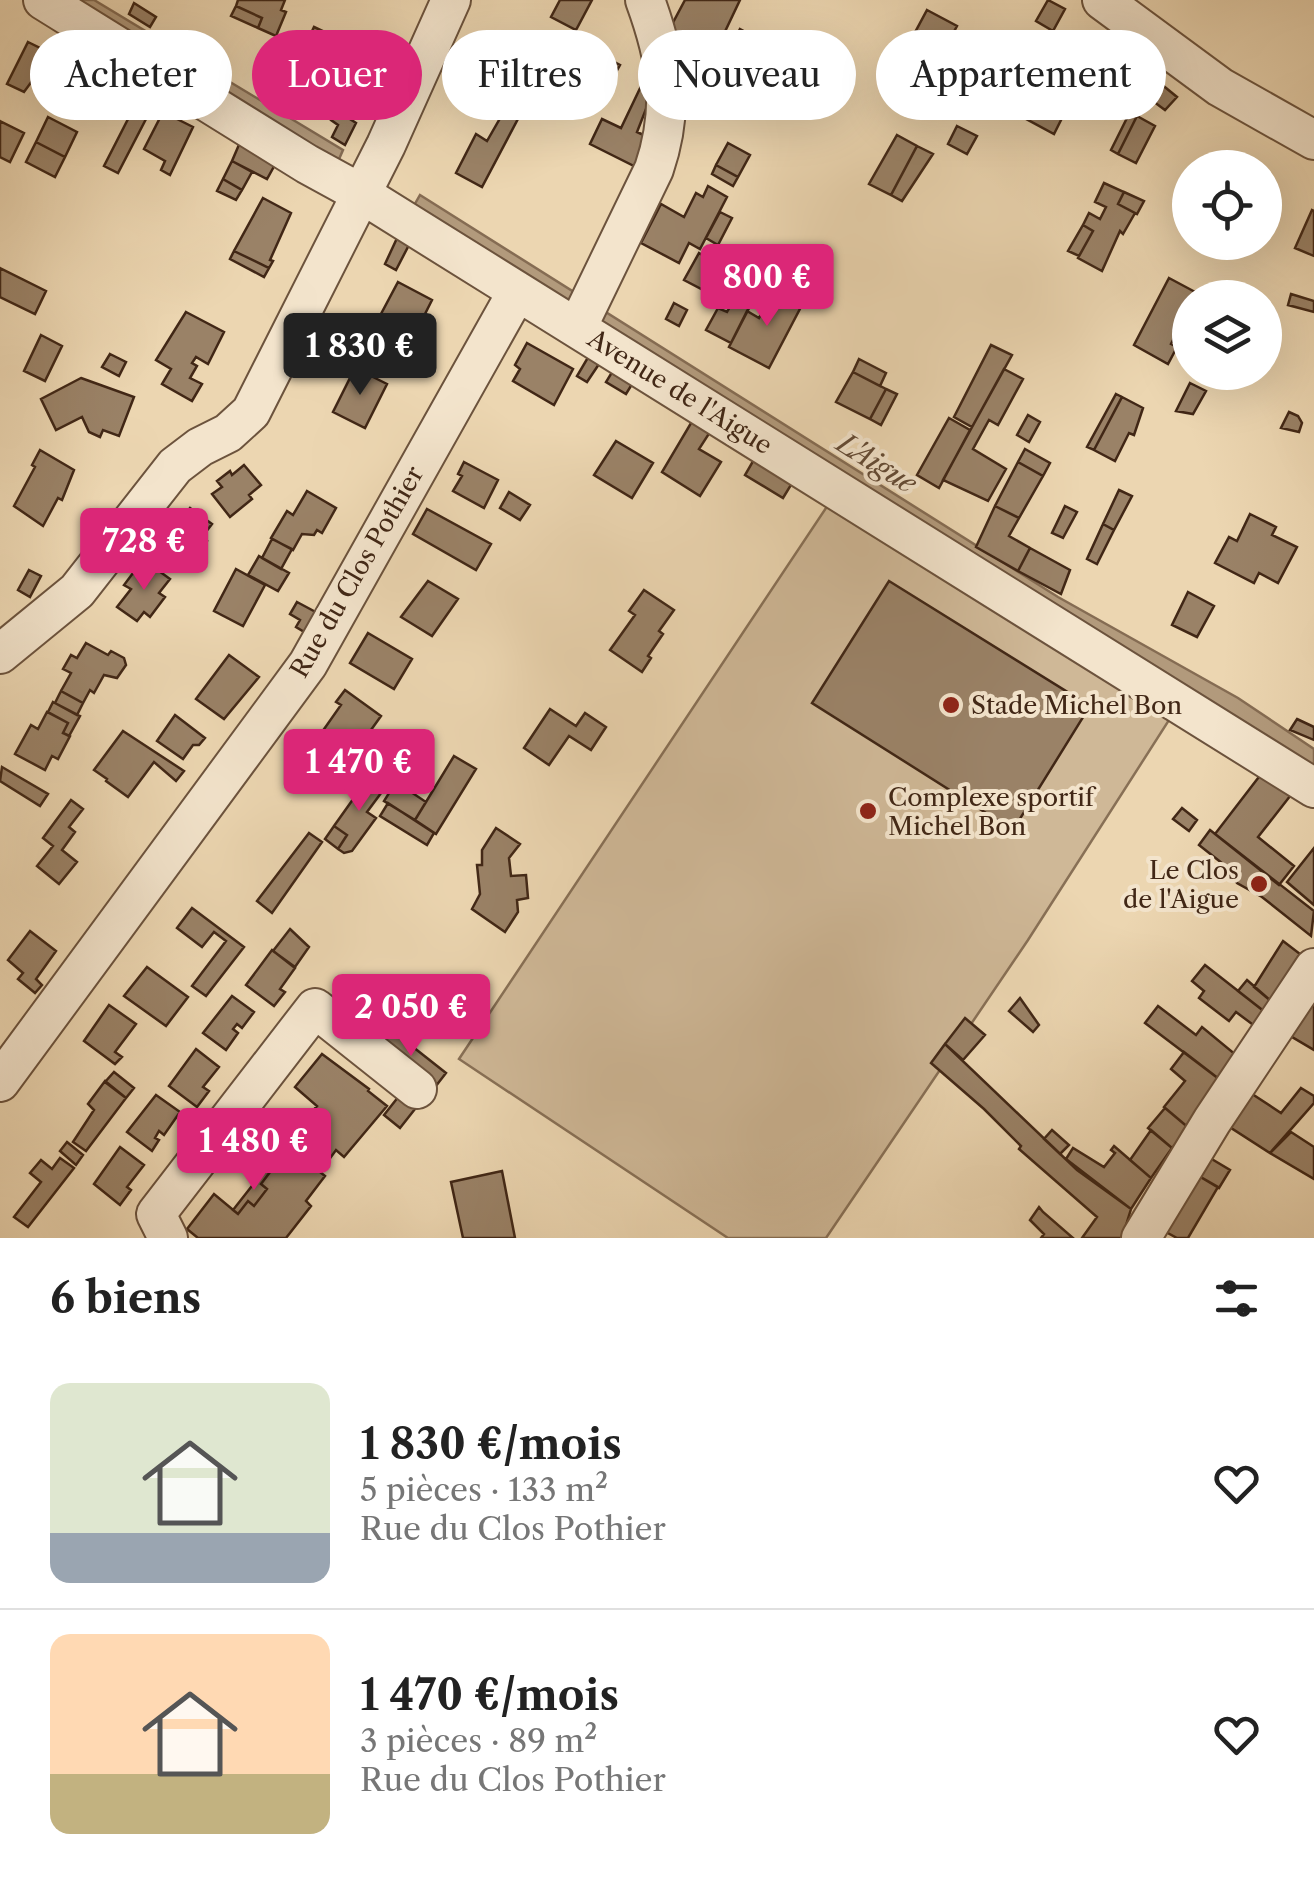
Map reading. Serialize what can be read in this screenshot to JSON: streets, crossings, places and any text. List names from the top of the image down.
{
  "streets": {
    "street": ["Avenue de l'Aigue", "Rue du Clos Pothier"]
  },
  "crossings": [
    ["Avenue de l'Aigue", "Rue du Clos Pothier"]
  ],
  "water": ["L'Aigue"],
  "places": ["Stade Michel Bon", "Complexe sportif Michel Bon", "Le Clos de l'Aigue"],
  "page": {
    "chip": [
      "Acheter",
      "Louer",
      "Filtres",
      "Nouveau",
      "Appartement"
    ],
    "price": [
      "800 €",
      "1 830 €",
      "728 €",
      "1 470 €",
      "2 050 €",
      "1 480 €"
    ],
    "heading": "6 biens",
    "list": [
      {
        "name": "1 830 €/mois",
        "note": "5 pièces · 133 m² · Rue du Clos Pothier"
      },
      {
        "name": "1 470 €/mois",
        "note": "3 pièces · 89 m² · Rue du Clos Pothier"
      }
    ]
  }
}
